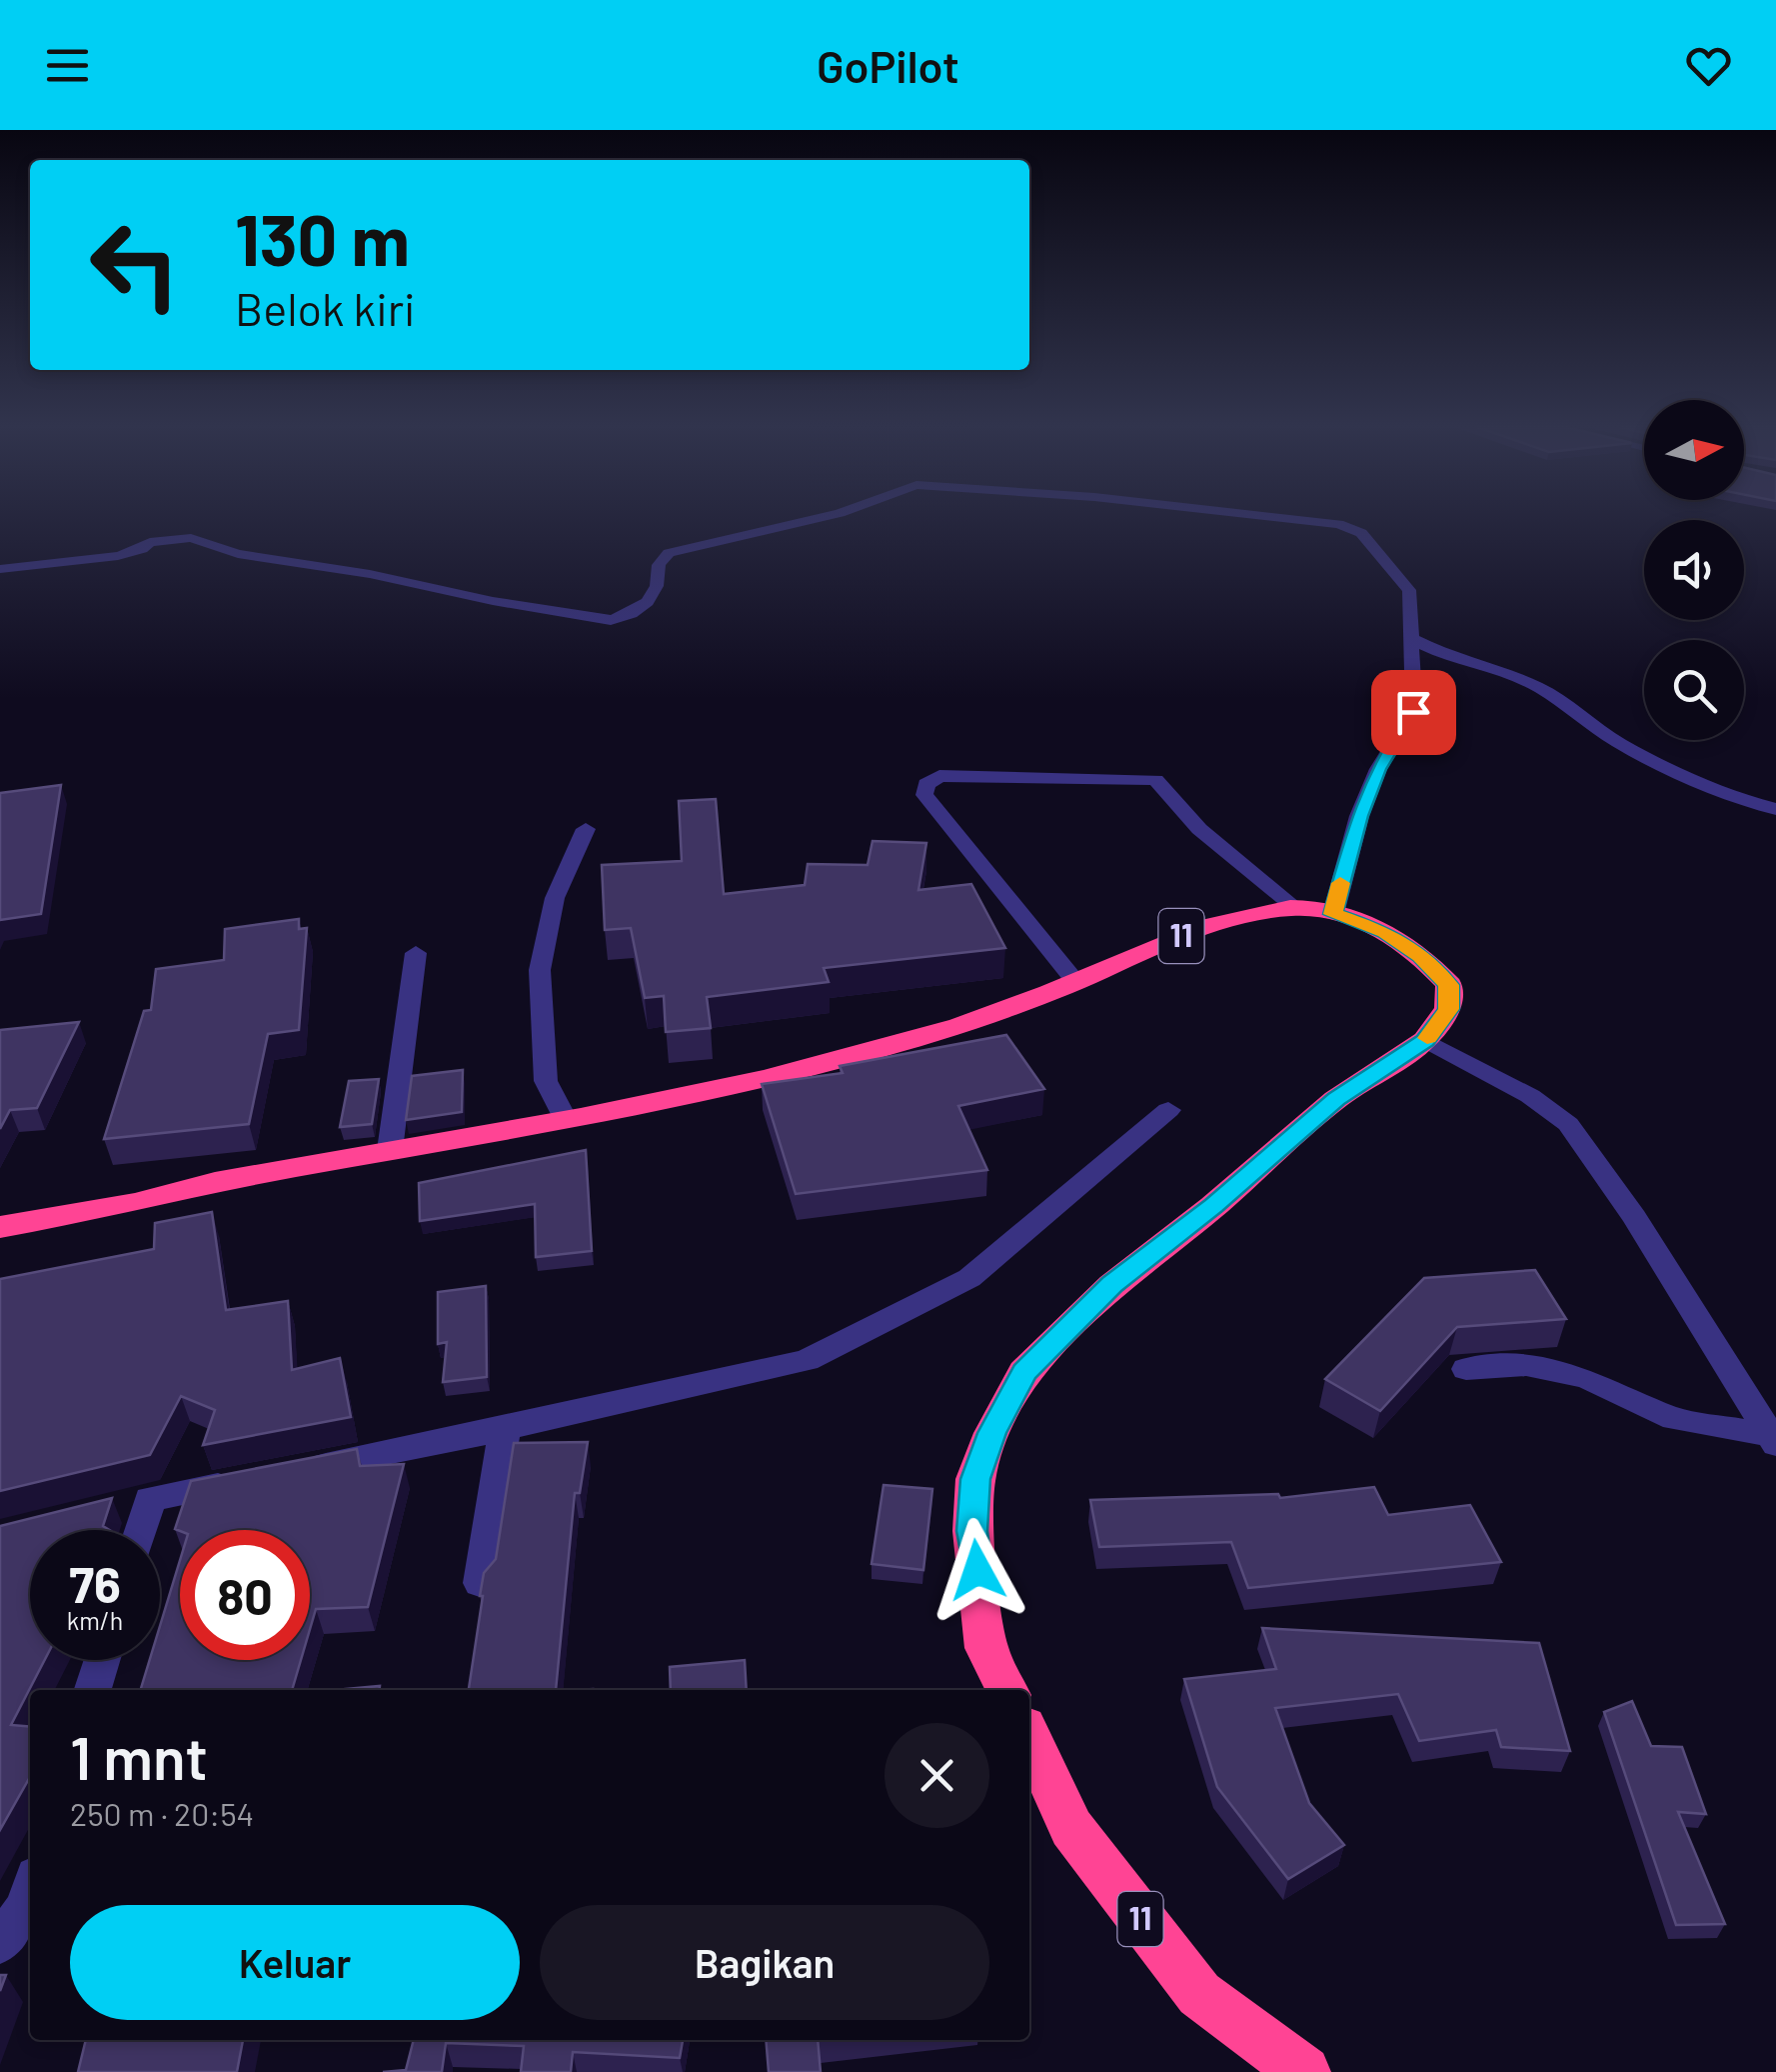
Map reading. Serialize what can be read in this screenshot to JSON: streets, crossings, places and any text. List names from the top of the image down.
{
  "streets": {
    "highway": ["11"]
  },
  "north": "right",
  "page": {
    "header": "GoPilot",
    "turn": ["130 m", "Belok kiri"],
    "speed": "76 km/h",
    "limit": "80",
    "heading": ["1 mnt", "250 m · 20:54"],
    "buttons": ["Keluar", "Bagikan"]
  }
}
